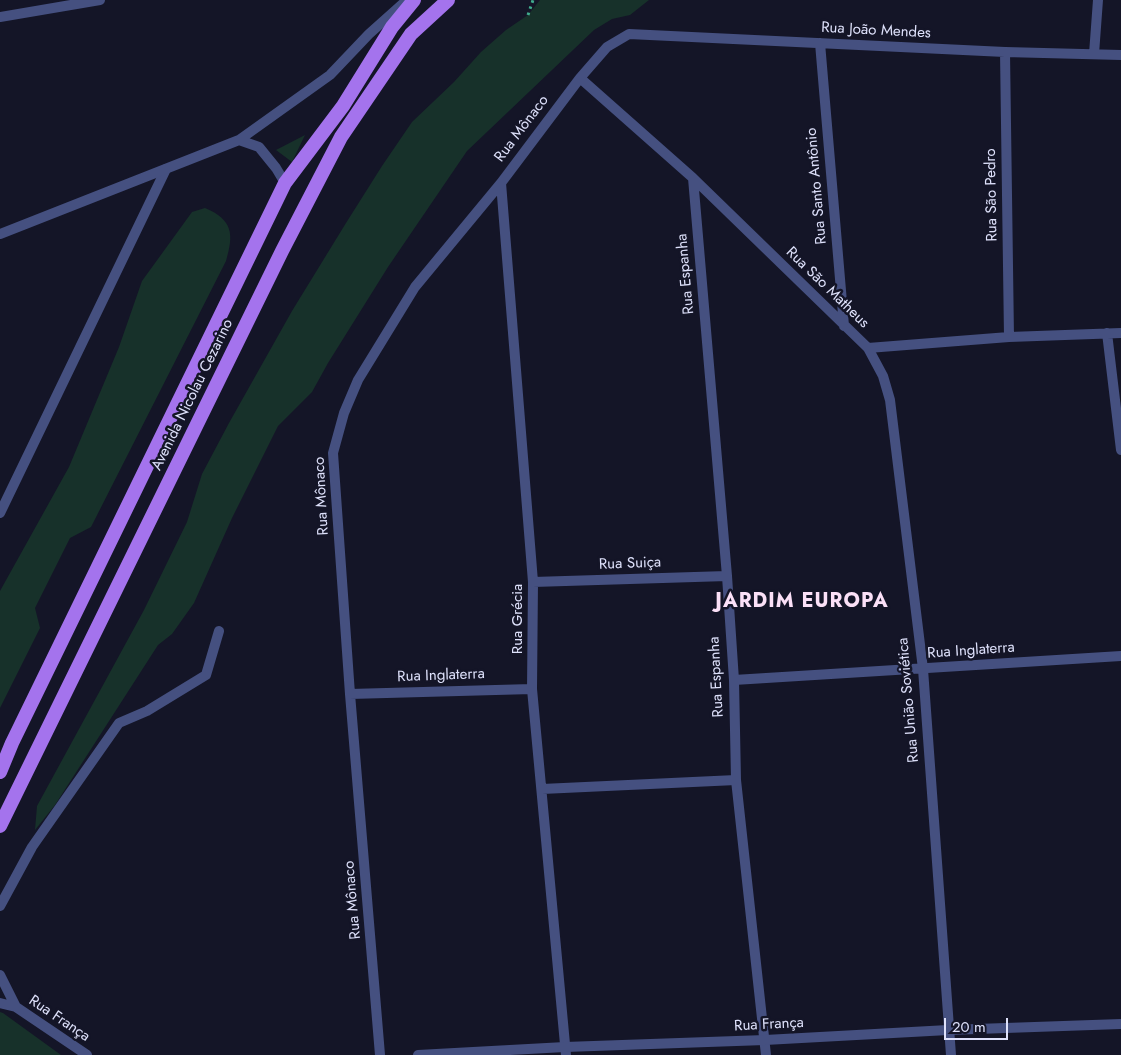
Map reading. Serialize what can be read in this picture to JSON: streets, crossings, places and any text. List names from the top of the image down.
{
  "streets": {
    "main road": ["Avenida Nicolau Cezarino"],
    "street": [
      "Rua João Mendes",
      "Rua Mônaco",
      "Rua Santo Antônio",
      "Rua São Pedro",
      "Rua Espanha",
      "Rua São Matheus",
      "Rua Suiça",
      "Rua Grécia",
      "Rua Inglaterra",
      "Rua União Soviética",
      "Rua França"
    ]
  },
  "crossings": [
    ["Rua João Mendes", "Rua Mônaco"],
    ["Rua João Mendes", "Rua Santo Antônio"],
    ["Rua João Mendes", "Rua São Pedro"],
    ["Rua Mônaco", "Rua São Matheus"],
    ["Rua Mônaco", "Rua Grécia"],
    ["Rua Mônaco", "Rua Inglaterra"],
    ["Rua Santo Antônio", "Rua São Matheus"],
    ["Rua São Pedro", "Rua São Matheus"],
    ["Rua Espanha", "Rua São Matheus"],
    ["Rua Espanha", "Rua Suiça"],
    ["Rua Espanha", "Rua Inglaterra"],
    ["Rua Espanha", "Rua França"],
    ["Rua São Matheus", "Rua União Soviética"],
    ["Rua Suiça", "Rua Grécia"],
    ["Rua Grécia", "Rua Inglaterra"],
    ["Rua Grécia", "Rua França"],
    ["Rua Inglaterra", "Rua União Soviética"],
    ["Rua União Soviética", "Rua França"]
  ],
  "districts": ["JARDIM EUROPA"],
  "scale_bar": "20 m"
}
